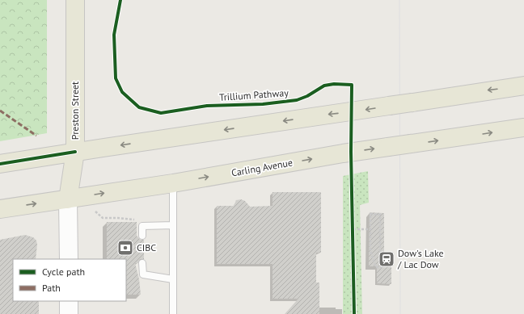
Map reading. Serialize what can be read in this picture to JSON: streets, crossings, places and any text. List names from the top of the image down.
{
  "streets": {
    "main road": ["Preston Street", "Carling Avenue"],
    "cycle path": ["Trillium Pathway"]
  },
  "crossings": [
    ["Preston Street", "Carling Avenue"]
  ],
  "places": {
    "bank": ["CIBC"],
    "station": ["Dow's Lake / Lac Dow"]
  },
  "legend": ["Cycle path", "Path"]
}
